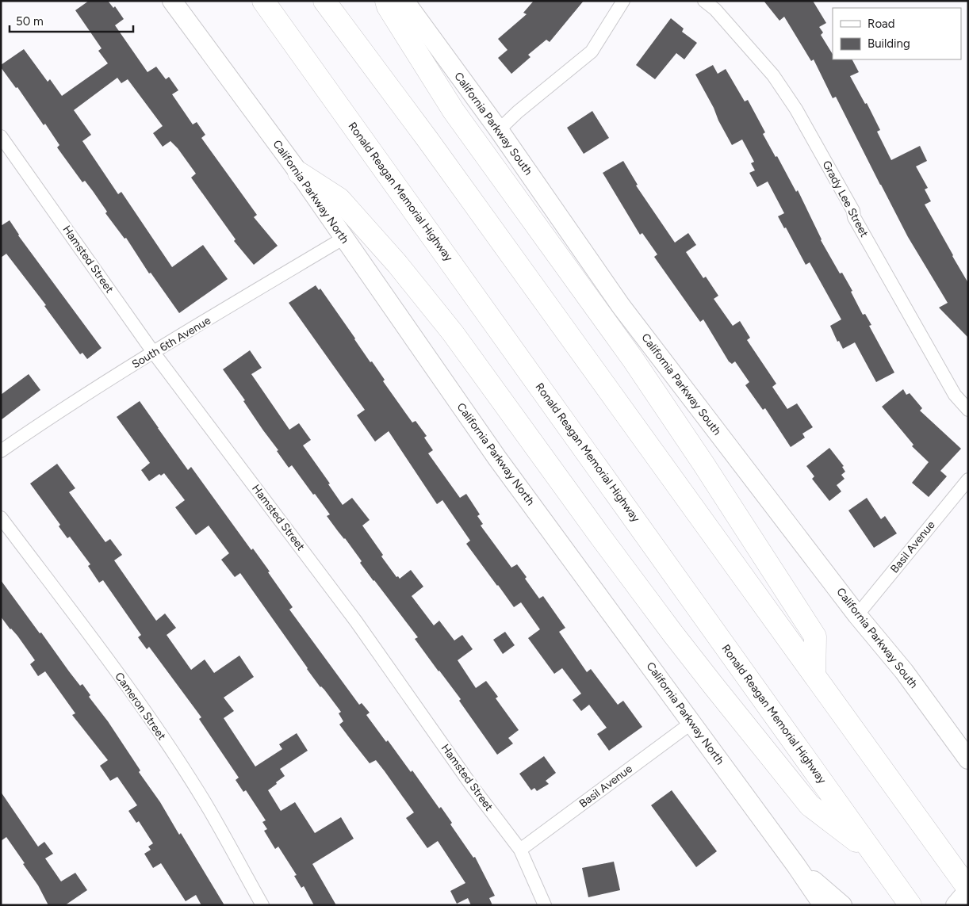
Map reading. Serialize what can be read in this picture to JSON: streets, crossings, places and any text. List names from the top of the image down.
{
  "streets": {
    "highway": ["Ronald Reagan Memorial Highway"],
    "main road": ["California Parkway South", "California Parkway North"],
    "street": [
      "Grady Lee Street",
      "Hamsted Street",
      "South 6th Avenue",
      "Basil Avenue",
      "Cameron Street"
    ]
  },
  "crossings": [
    ["California Parkway South", "Basil Avenue"],
    ["California Parkway North", "South 6th Avenue"],
    ["California Parkway North", "Basil Avenue"],
    ["Hamsted Street", "South 6th Avenue"],
    ["Hamsted Street", "Basil Avenue"]
  ],
  "legend": ["Road", "Building"],
  "scale_bar": "50 m"
}
